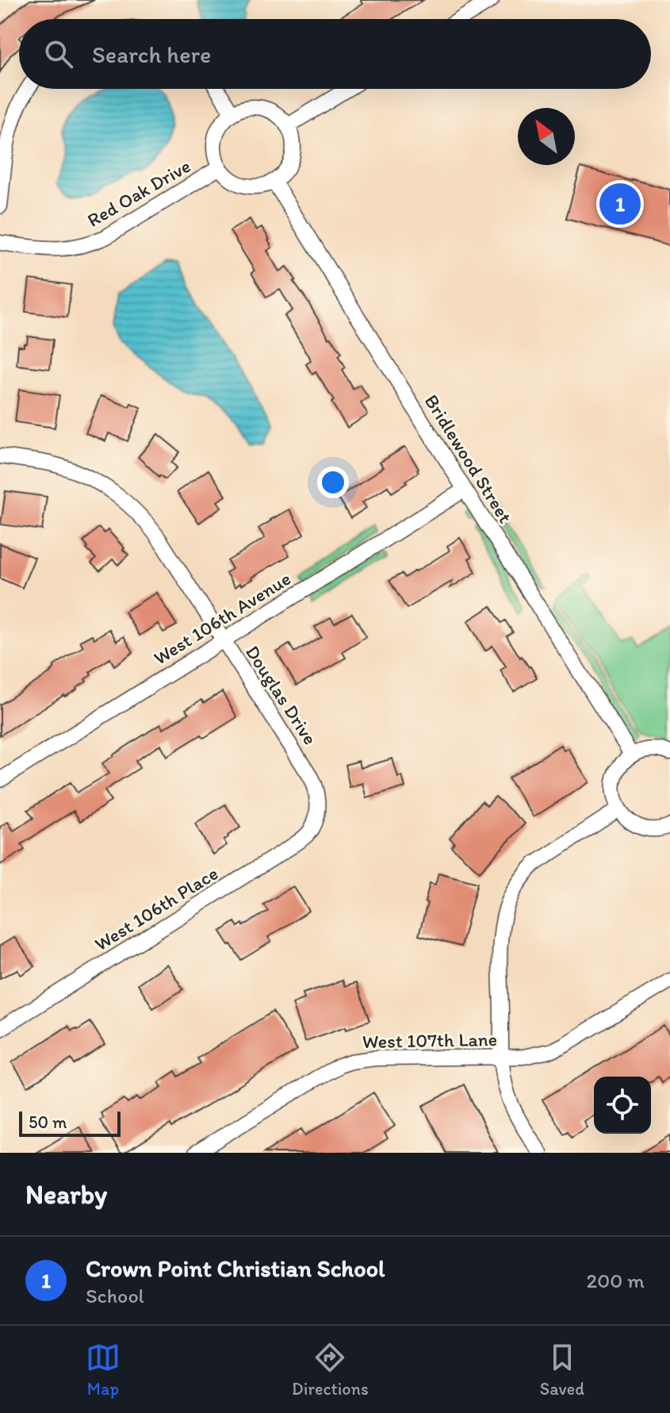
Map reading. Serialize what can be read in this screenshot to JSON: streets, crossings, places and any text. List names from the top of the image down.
{
  "streets": {
    "street": [
      "Red Oak Drive",
      "Bridlewood Street",
      "West 106th Avenue",
      "Douglas Drive",
      "West 106th Place",
      "West 107th Lane"
    ]
  },
  "crossings": [
    ["Red Oak Drive", "Bridlewood Street"],
    ["Bridlewood Street", "West 106th Avenue"],
    ["West 106th Avenue", "Douglas Drive"],
    ["Douglas Drive", "West 106th Place"]
  ],
  "scale_bar": "50 m",
  "north": "top left",
  "page": {
    "search": "Search here",
    "pins": "1",
    "scale": "50 m",
    "heading": "Nearby",
    "list": [
      {
        "mark": "1",
        "name": "Crown Point Christian School",
        "note": "School",
        "value": "200 m"
      }
    ],
    "nav": ["Map", "Directions", "Saved"]
  }
}
